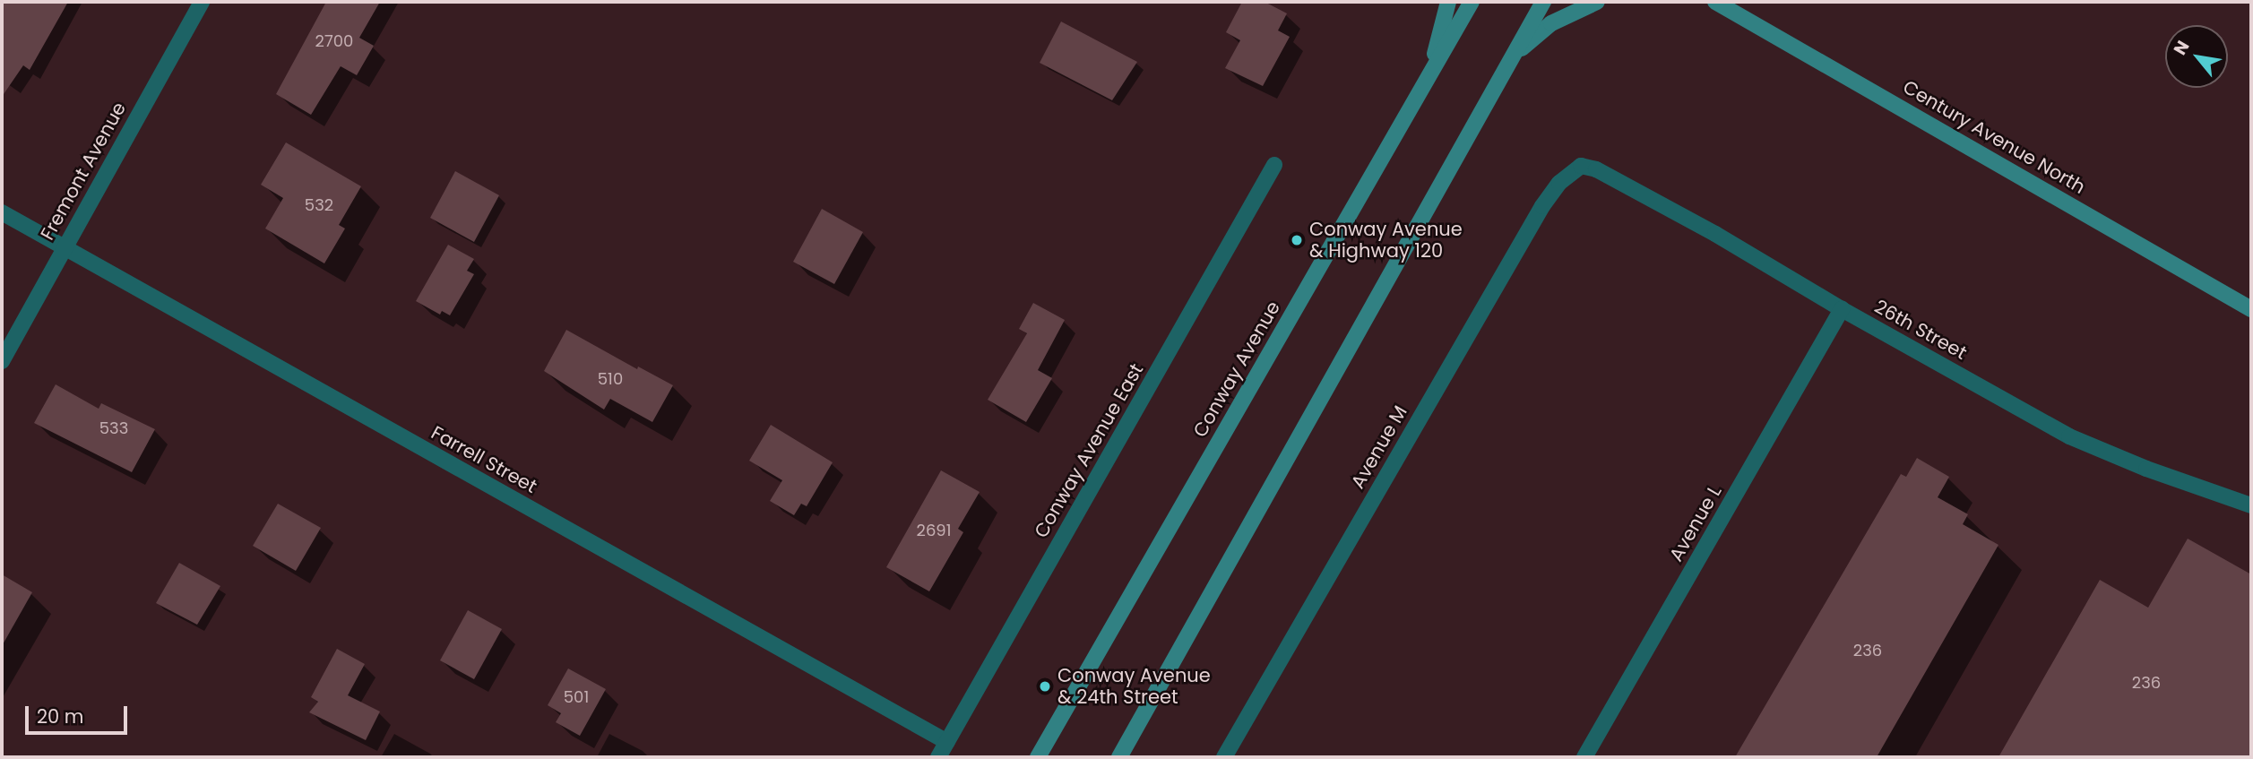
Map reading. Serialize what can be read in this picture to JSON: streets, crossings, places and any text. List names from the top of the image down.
{
  "streets": {
    "street": [
      "Century Avenue North",
      "Fremont Avenue",
      "26th Street",
      "Conway Avenue",
      "Avenue M",
      "Conway Avenue East",
      "Farrell Street",
      "Avenue L"
    ]
  },
  "crossings": [
    ["Fremont Avenue", "Farrell Street"],
    ["26th Street", "Avenue M"],
    ["26th Street", "Avenue L"],
    ["Conway Avenue East", "Farrell Street"]
  ],
  "places": ["Conway Avenue & Highway 120", "Conway Avenue & 24th Street"],
  "house_numbers": [
    "2700",
    "532",
    "510",
    "533",
    "2691",
    "236",
    "236",
    "501"
  ],
  "scale_bar": "20 m",
  "north": "top left"
}
